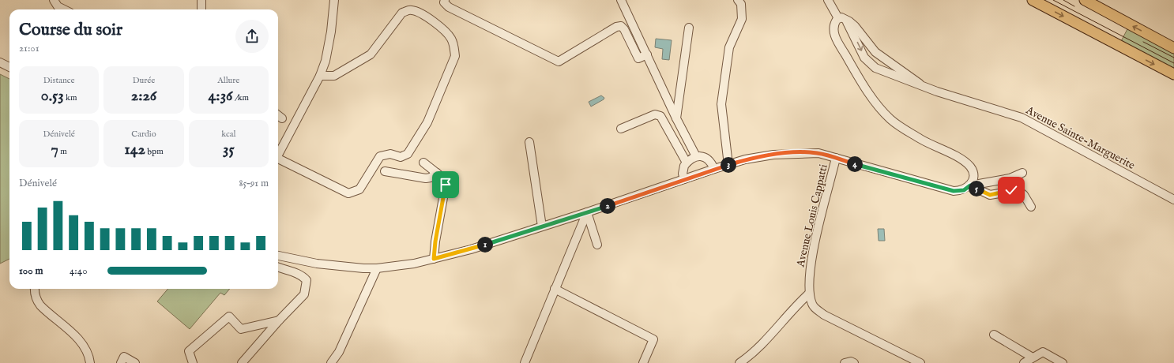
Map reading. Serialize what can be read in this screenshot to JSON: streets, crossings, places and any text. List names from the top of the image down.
{
  "streets": {
    "street": ["Avenue Sainte-Marguerite", "Avenue Louis Cappatti"]
  },
  "page": {
    "heading": ["Course du soir", "21:01"],
    "stats": [
      ["Distance", "0.53 km"],
      ["Durée", "2:26"],
      ["Allure", "4:36 /km"],
      ["Dénivelé", "7 m"],
      ["Cardio", "142 bpm"],
      ["kcal", "35"]
    ],
    "pins": [
      "4",
      "3",
      "5",
      "2",
      "1"
    ],
    "chart": ["Dénivelé", "85–91 m"],
    "list": [
      {
        "name": "100 m",
        "note": "4:40"
      }
    ]
  }
}
